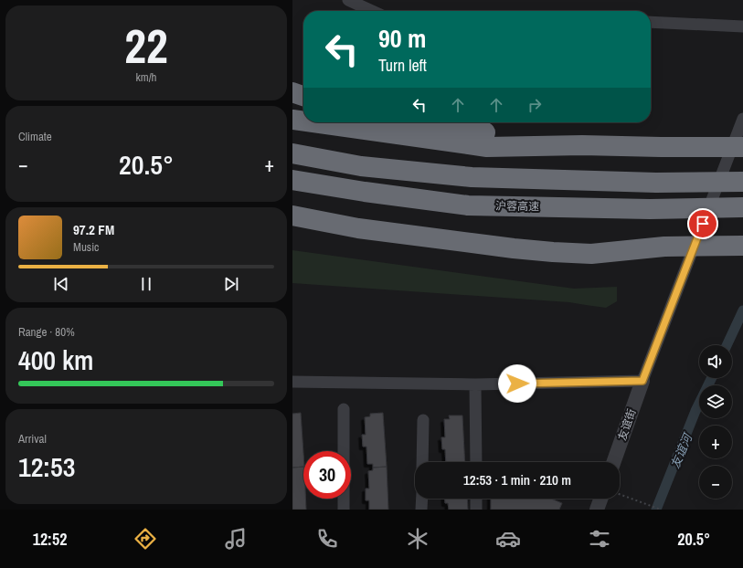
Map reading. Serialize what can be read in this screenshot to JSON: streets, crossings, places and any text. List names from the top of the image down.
{
  "streets": {
    "highway": ["沪蓉高速"],
    "street": ["友谊街"]
  },
  "water": ["友谊河"],
  "page": {
    "tile": [
      ["22", "km/h"],
      "Climate",
      ["Range · 80%", "400 km"],
      ["Arrival", "12:53"]
    ],
    "turn": ["90 m", "Turn left"],
    "heat": ["−", "20.5°", "+"],
    "song": ["97.2 FM", "Music"],
    "map_buttons": ["+", "−"],
    "limit": "30",
    "trip": "12:53 · 1 min · 210 m",
    "tabs": ["12:52", "20.5°"]
  }
}
